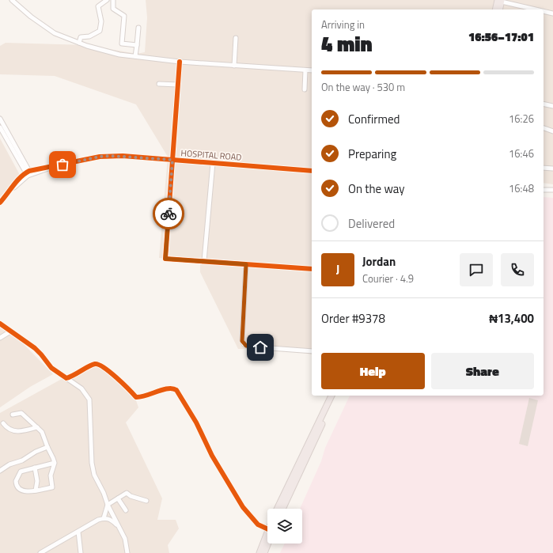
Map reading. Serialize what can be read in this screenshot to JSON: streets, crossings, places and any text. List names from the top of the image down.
{
  "streets": {
    "street": ["HOSPITAL ROAD"]
  },
  "page": {
    "heading": ["4 min", "Arriving in", "16:56–17:01"],
    "panel": [
      "Jordan",
      "Courier · 4.9",
      "Order #9378",
      "₦13,400"
    ],
    "bar": "On the way · 530 m",
    "list": [
      ["Confirmed", "16:26"],
      ["Preparing", "16:46"],
      ["On the way", "16:48"],
      "Delivered"
    ],
    "round": "J",
    "buttons": ["Help", "Share"]
  }
}
